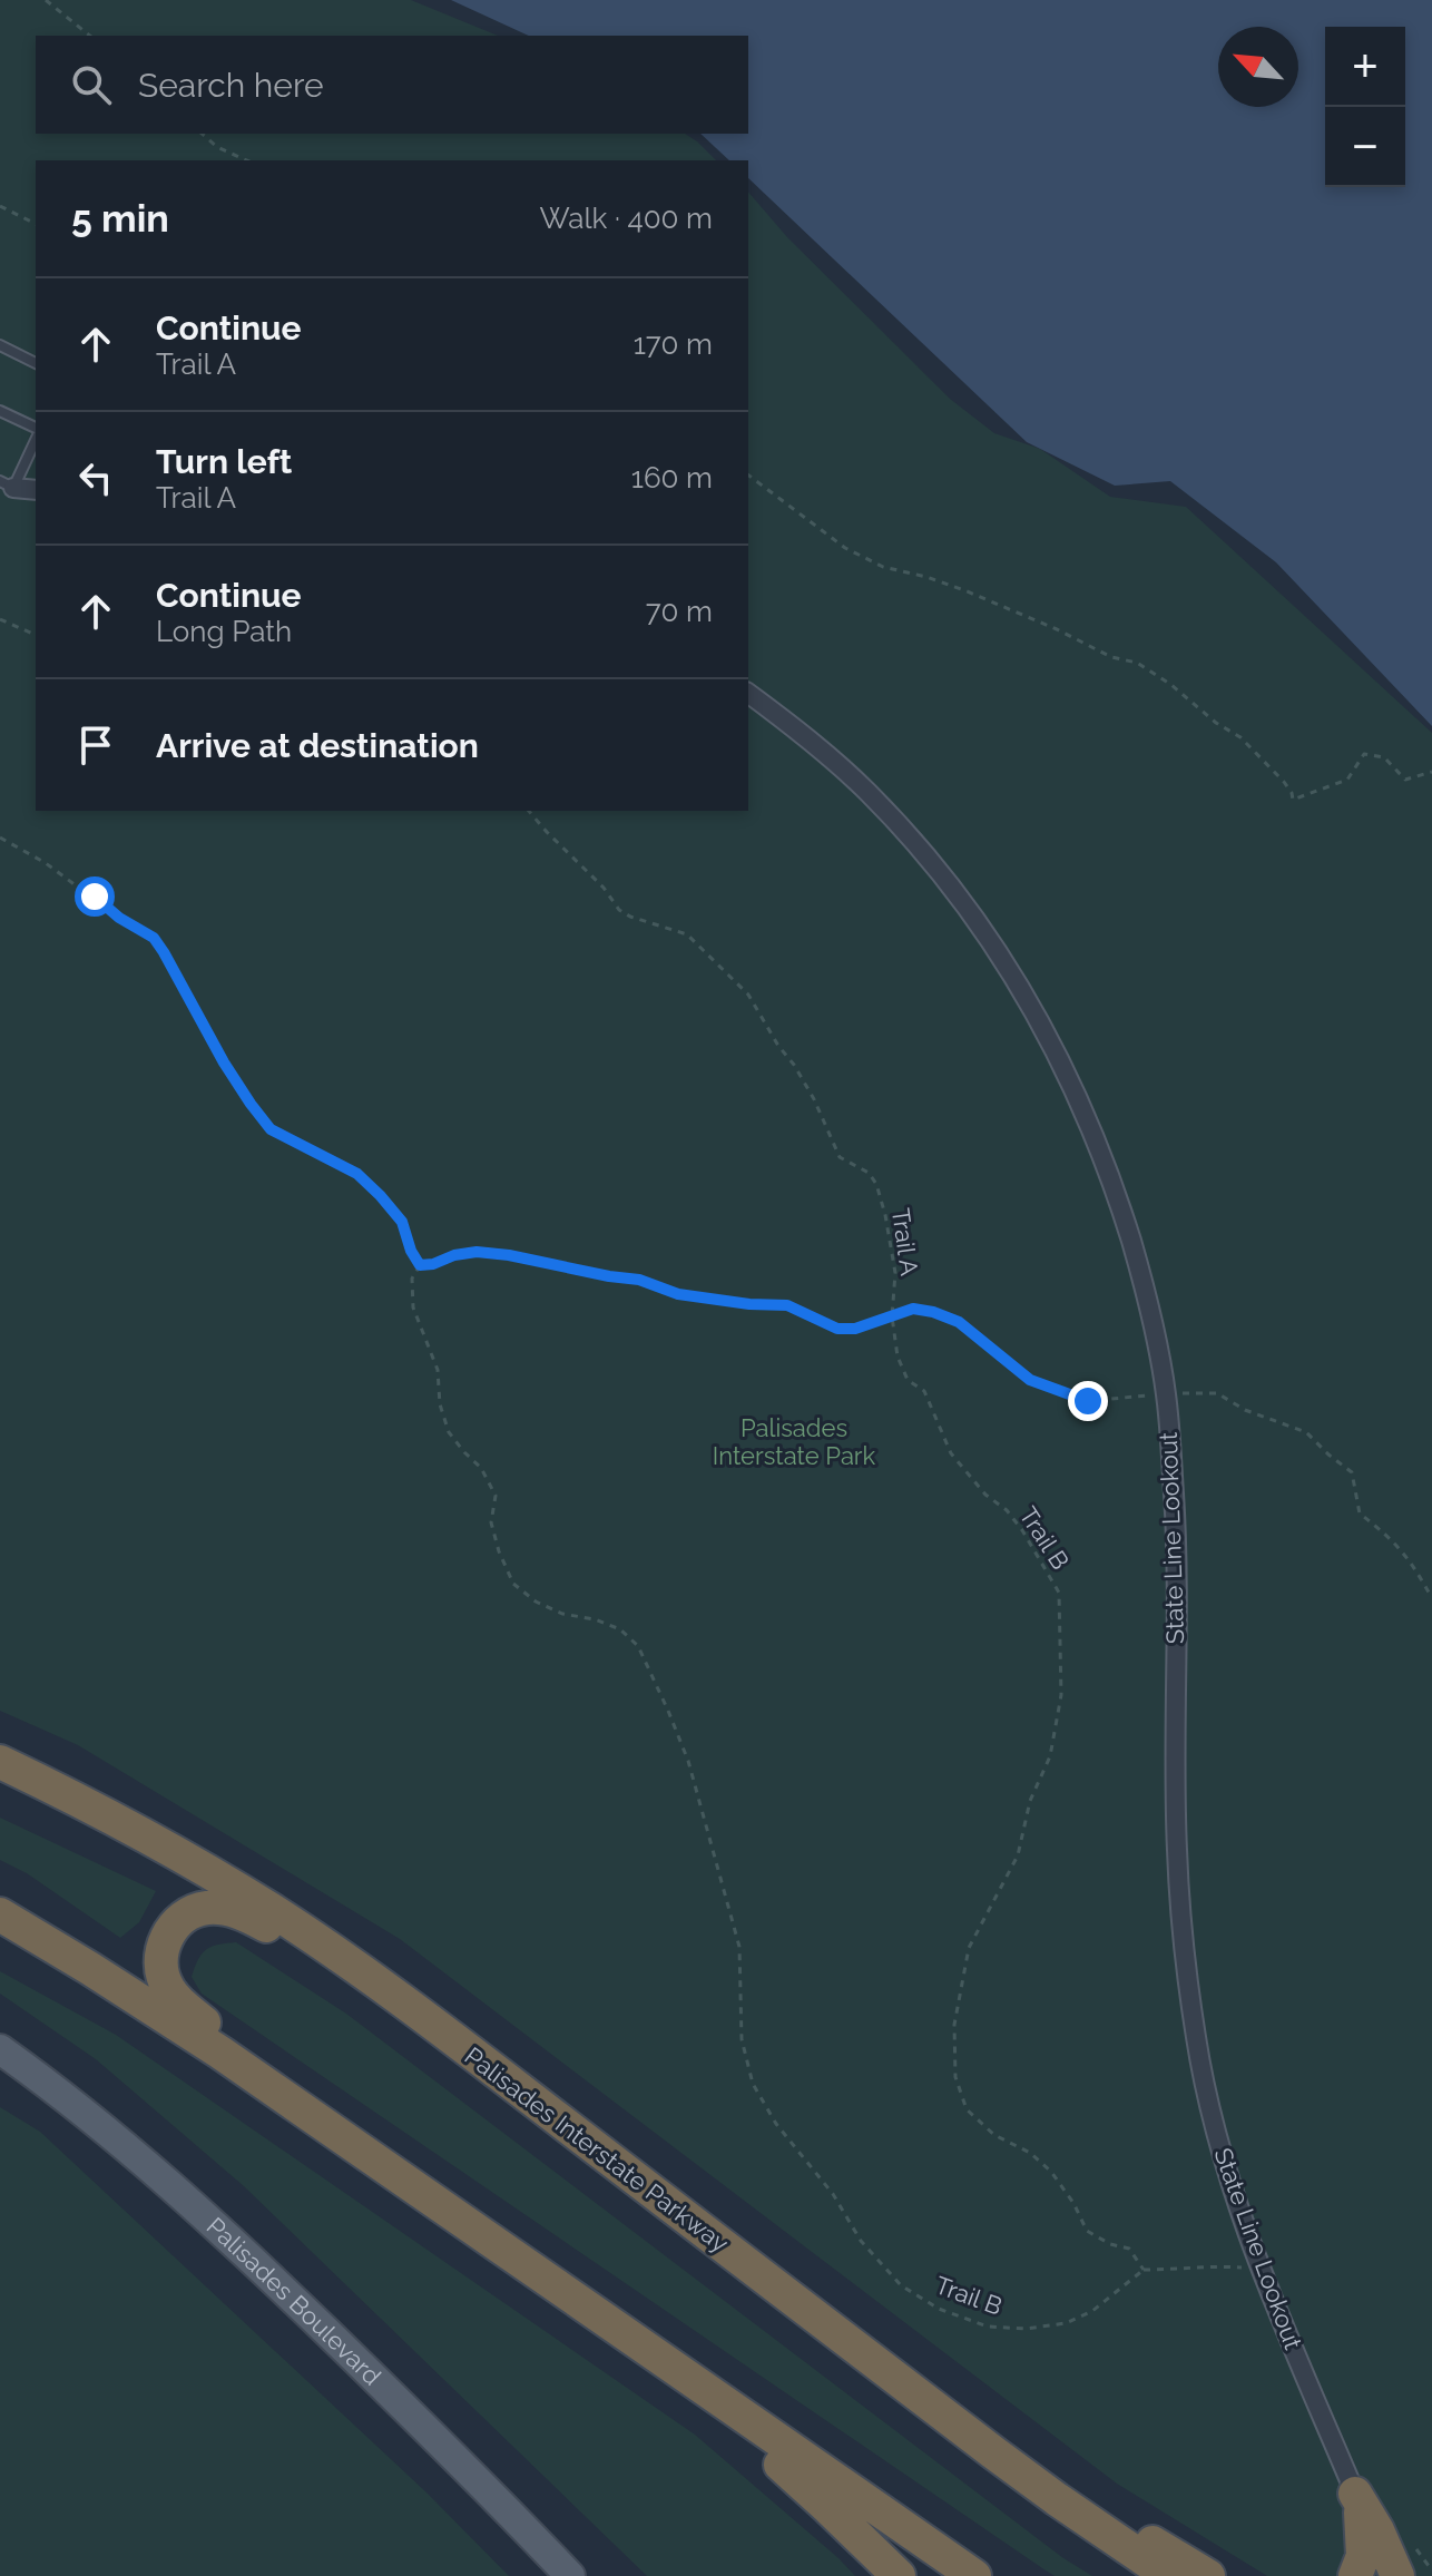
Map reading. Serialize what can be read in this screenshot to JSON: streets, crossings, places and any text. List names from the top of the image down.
{
  "streets": {
    "highway": ["Palisades Interstate Parkway"],
    "main road": ["Palisades Boulevard"],
    "street": ["State Line Lookout"],
    "path": ["Trail A", "Trail B"]
  },
  "crossings": [
    ["Trail A", "Trail B"]
  ],
  "parks": ["Palisades Interstate Park"],
  "north": "top left",
  "page": {
    "map_buttons": ["+", "−"],
    "search": "Search here",
    "heading": ["5 min", "Walk · 400 m"],
    "list": [
      ["Continue", "Trail A", "170 m"],
      ["Turn left", "Trail A", "160 m"],
      ["Continue", "Long Path", "70 m"],
      "Arrive at destination"
    ]
  }
}
